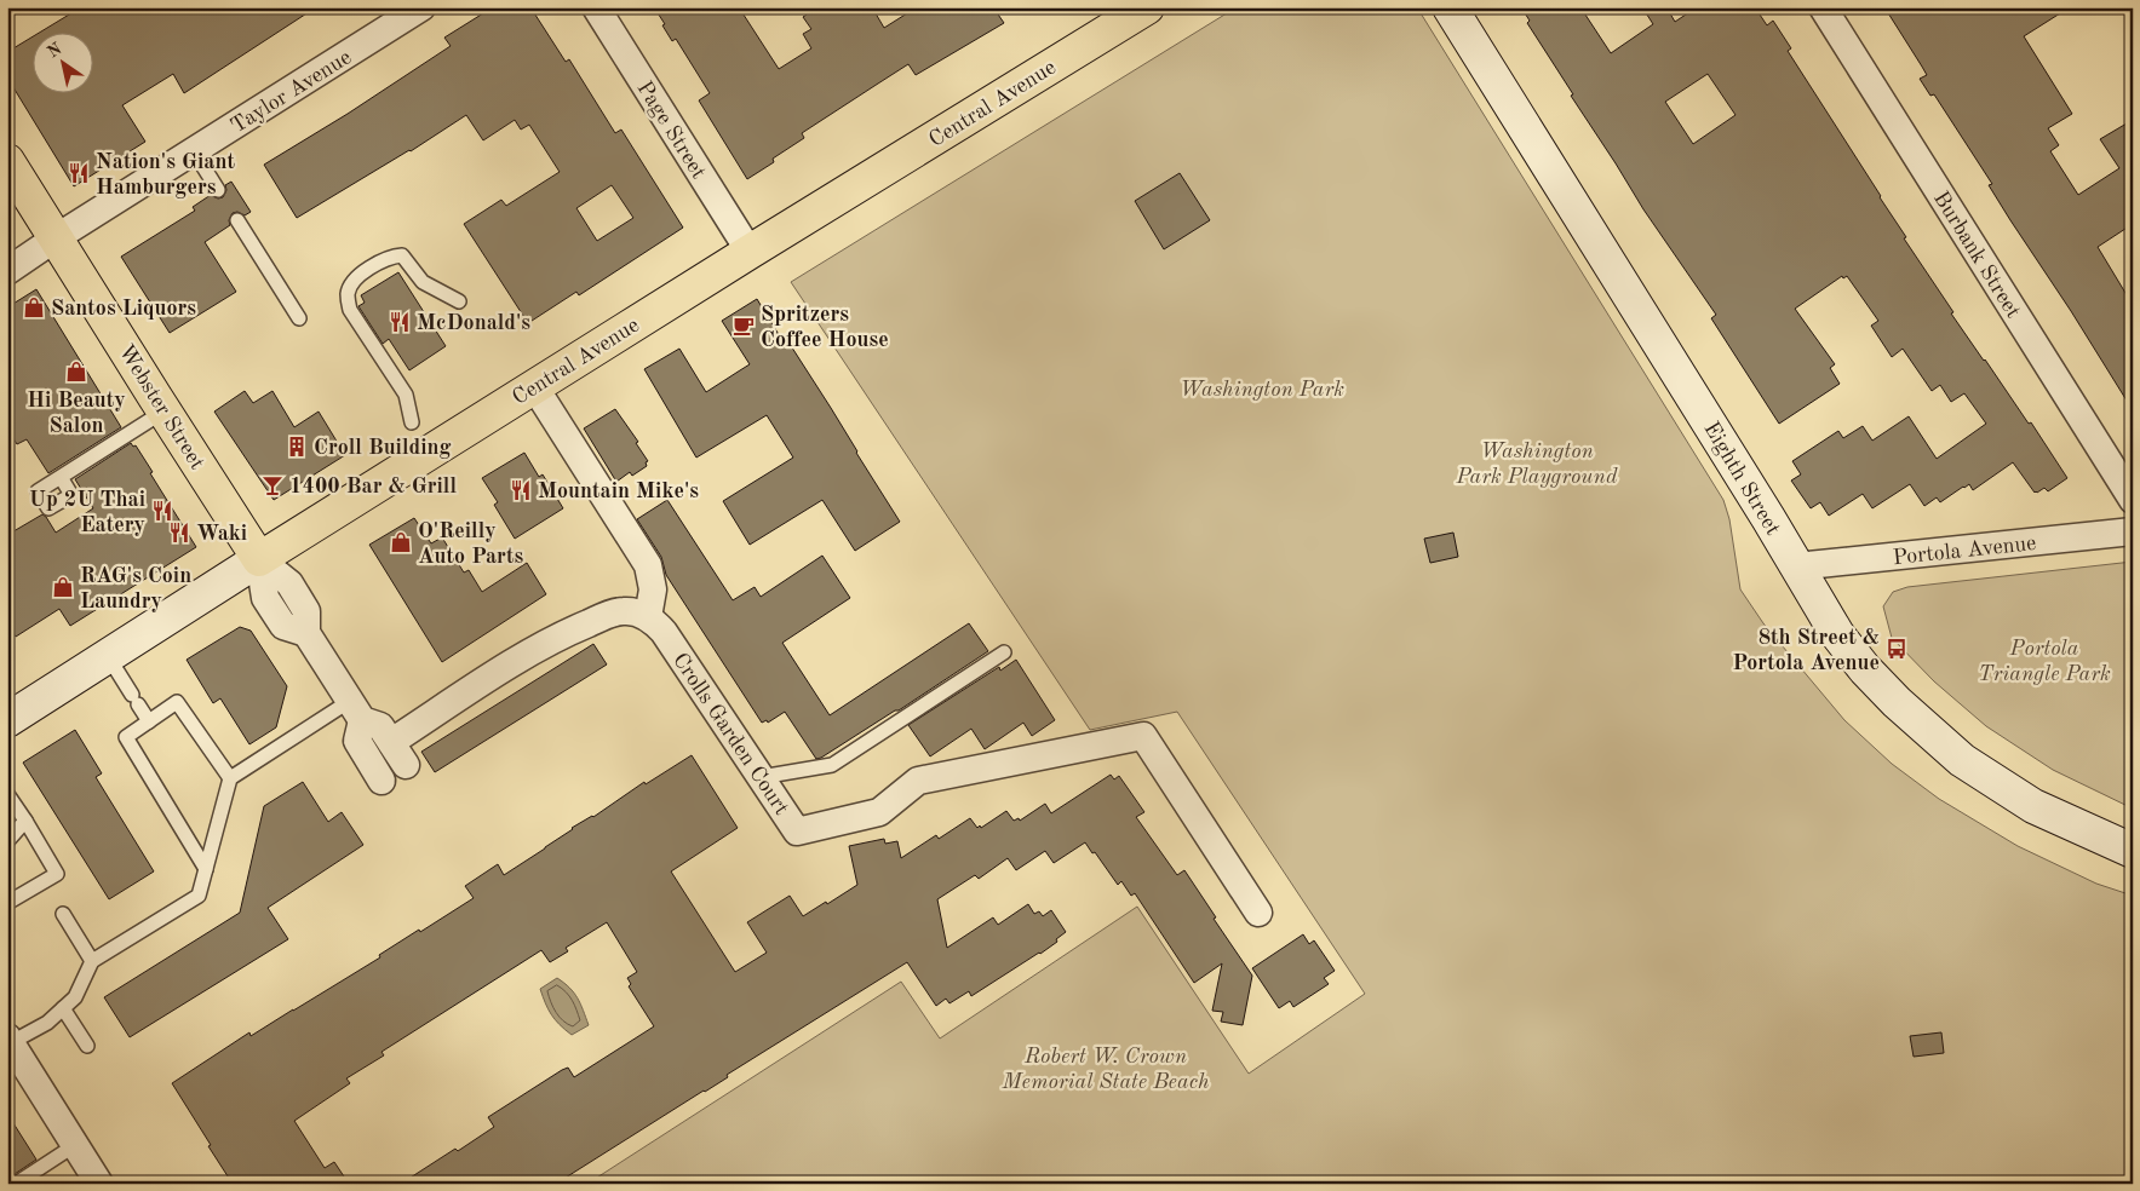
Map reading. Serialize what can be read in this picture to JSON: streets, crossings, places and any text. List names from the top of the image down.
{
  "streets": {
    "main road": ["Central Avenue", "Webster Street", "Eighth Street"],
    "street": [
      "Taylor Avenue",
      "Page Street",
      "Burbank Street",
      "Portola Avenue",
      "Crolls Garden Court"
    ]
  },
  "crossings": [
    ["Taylor Avenue", "Webster Street"],
    ["Central Avenue", "Page Street"],
    ["Central Avenue", "Webster Street"],
    ["Eighth Street", "Portola Avenue"]
  ],
  "parks": [
    "Washington Park",
    "Washington Park Playground",
    "Portola Triangle Park",
    "Robert W. Crown Memorial State Beach"
  ],
  "places": {
    "restaurant": [
      "Nation's Giant Hamburgers",
      "McDonald's",
      "Mountain Mike's",
      "Up 2U Thai Eatery",
      "Waki"
    ],
    "shop": [
      "Santos Liquors",
      "Hi Beauty Salon",
      "O'Reilly Auto Parts",
      "RAG's Coin Laundry"
    ],
    "cafe": ["Spritzers Coffee House"],
    "building": ["Croll Building"],
    "bar": ["1400 Bar & Grill"],
    "bus stop": ["8th Street & Portola Avenue"]
  },
  "north": "top left"
}
